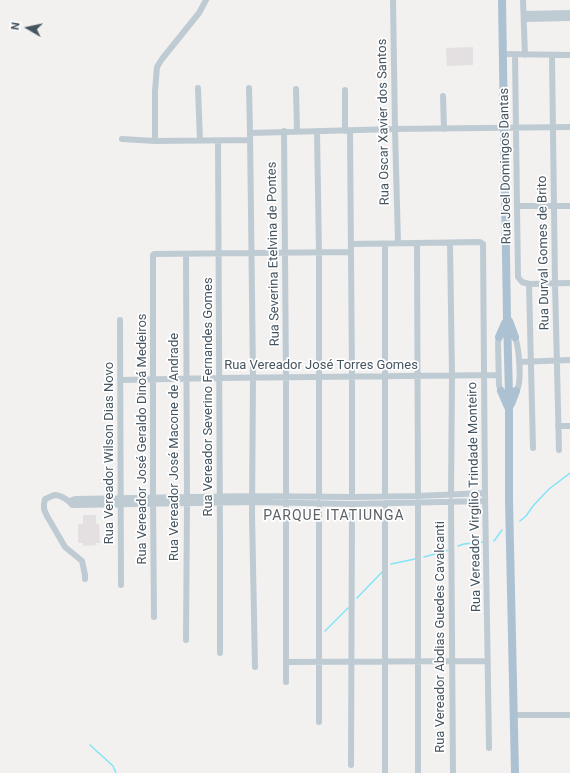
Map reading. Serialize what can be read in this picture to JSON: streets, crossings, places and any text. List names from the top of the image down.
{
  "streets": {
    "street": [
      "Rua Oscar Xavier dos Santos",
      "Rua Joel Domingos Dantas",
      "Rua Durval Gomes de Brito",
      "Rua Severina Etelvina de Pontes",
      "Rua Vereador José Torres Gomes",
      "Rua Vereador Severino Fernandes Gomes",
      "Rua Vereador José Geraldo Dinoá Medeiros",
      "Rua Vereador José Macone de Andrade",
      "Rua Vereador Wilson Dias Novo",
      "Rua Vereador Virgílio Trindade Monteiro",
      "Rua Vereador Abdias Guedes Cavalcanti"
    ]
  },
  "crossings": [
    ["Rua Severina Etelvina de Pontes", "Rua Vereador José Torres Gomes"],
    ["Rua Vereador José Torres Gomes", "Rua Vereador Severino Fernandes Gomes"],
    ["Rua Vereador José Torres Gomes", "Rua Vereador José Geraldo Dinoá Medeiros"],
    ["Rua Vereador José Torres Gomes", "Rua Vereador José Macone de Andrade"],
    ["Rua Vereador José Torres Gomes", "Rua Vereador Wilson Dias Novo"],
    ["Rua Vereador José Torres Gomes", "Rua Vereador Virgílio Trindade Monteiro"],
    ["Rua Vereador José Torres Gomes", "Rua Vereador Abdias Guedes Cavalcanti"],
    ["Rua Vereador José Geraldo Dinoá Medeiros", "Rua Vereador José Macone de Andrade"],
    ["Rua Vereador Virgílio Trindade Monteiro", "Rua Vereador Abdias Guedes Cavalcanti"]
  ],
  "districts": ["PARQUE ITATIUNGA"],
  "north": "left"
}
